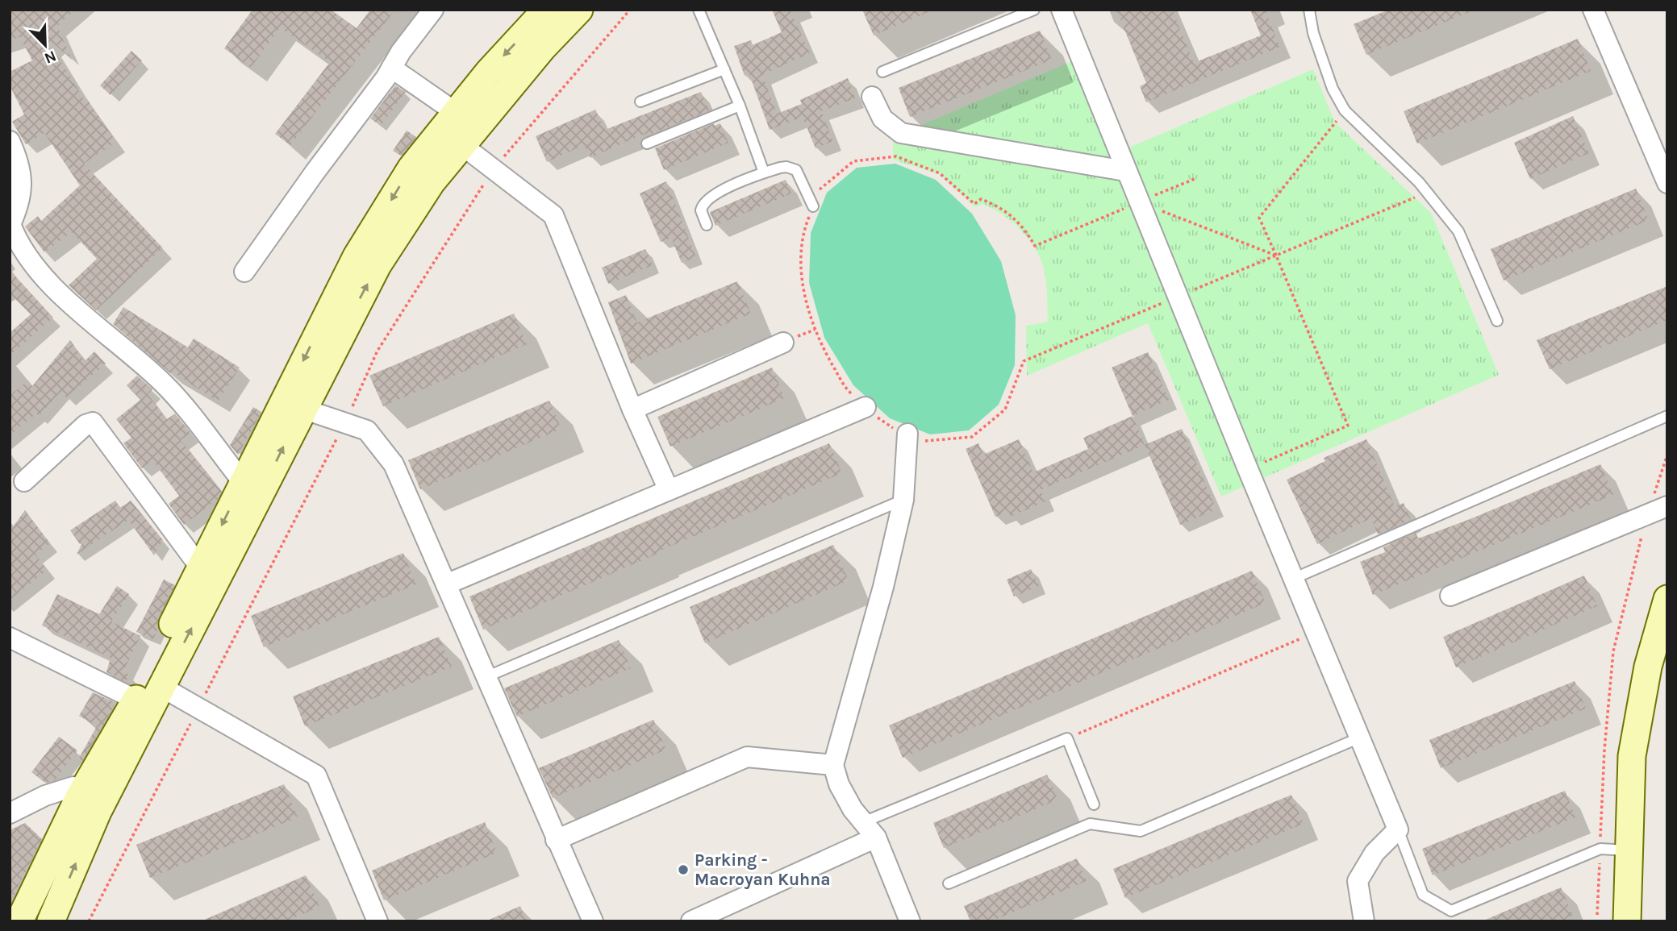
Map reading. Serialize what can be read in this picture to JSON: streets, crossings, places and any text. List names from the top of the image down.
{
  "places": ["Parking - Macroyan Kuhna"],
  "north": "bottom right"
}
